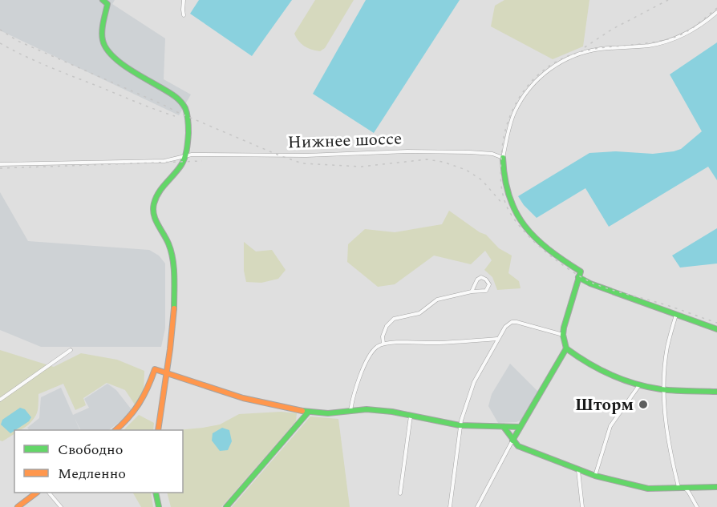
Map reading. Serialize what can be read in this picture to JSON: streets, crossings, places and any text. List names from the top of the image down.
{
  "streets": {
    "street": ["Нижнее шоссе"]
  },
  "places": ["Шторм"],
  "legend": ["Свободно", "Медленно"]
}
